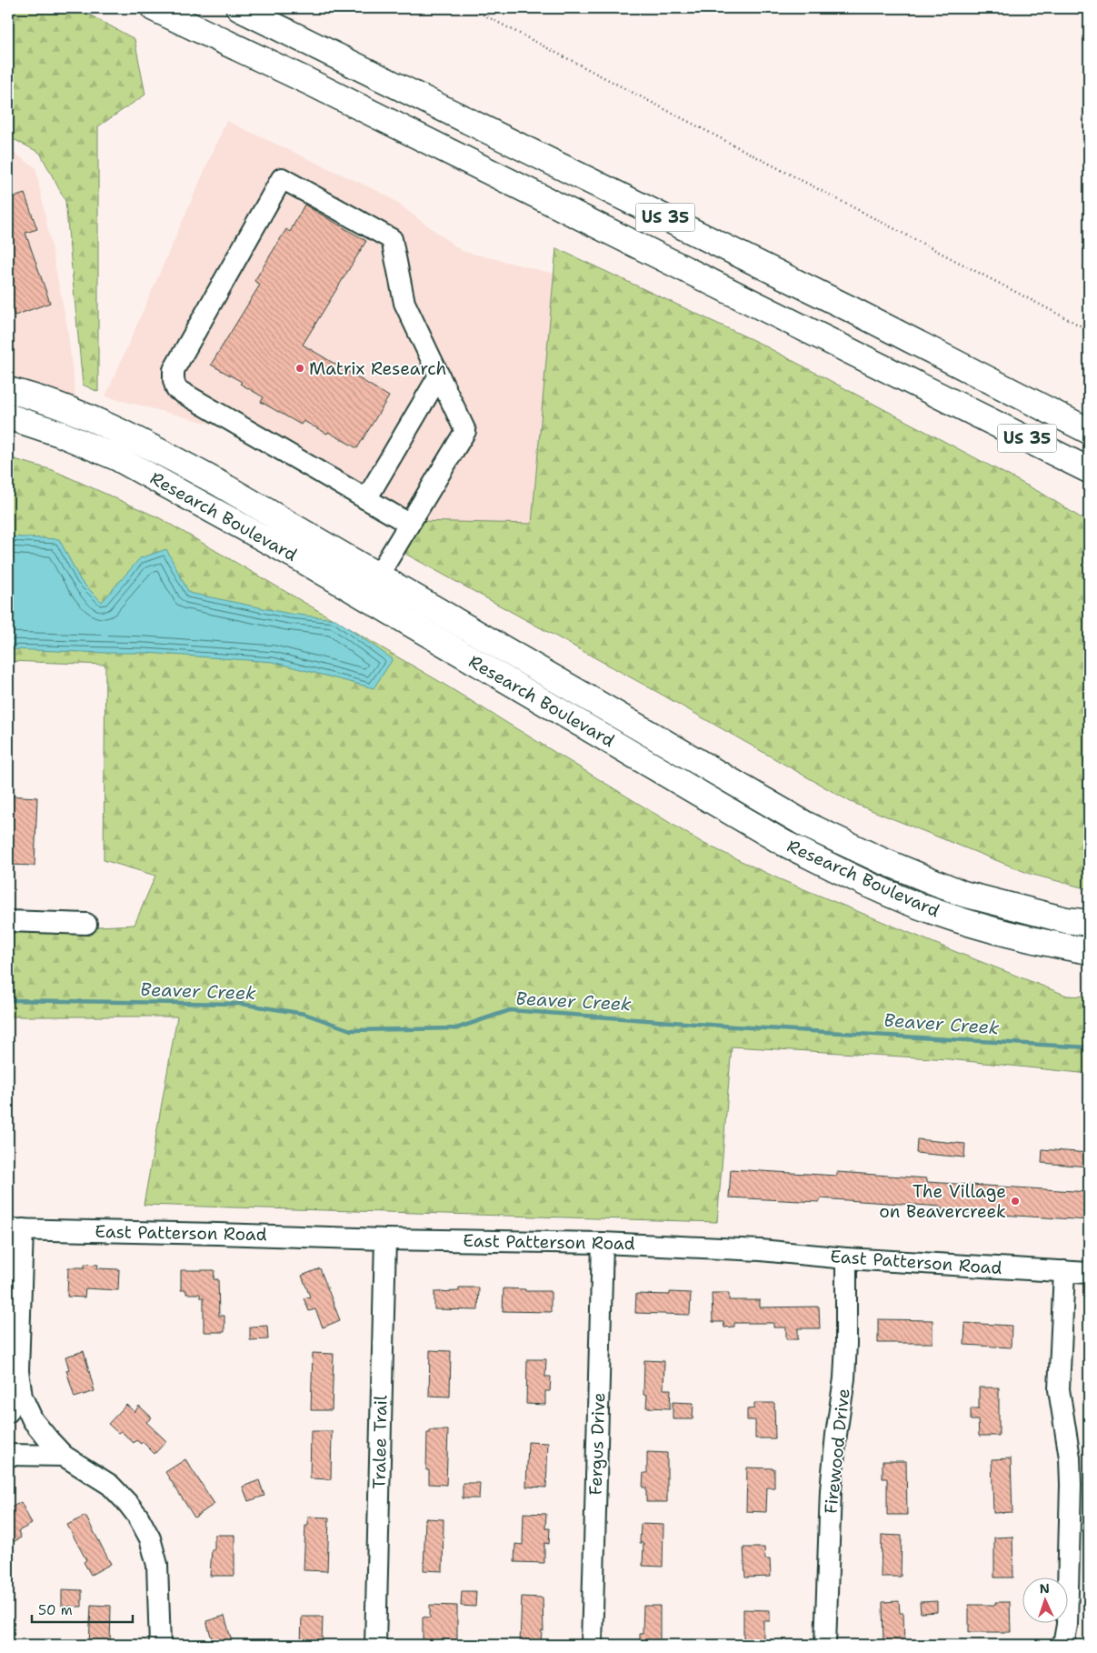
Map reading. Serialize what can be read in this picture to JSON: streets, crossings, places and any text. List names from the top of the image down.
{
  "streets": {
    "main road": ["US 35", "Research Boulevard"],
    "street": [
      "East Patterson Road",
      "Tralee Trail",
      "Fergus Drive",
      "Firewood Drive"
    ]
  },
  "crossings": [
    ["East Patterson Road", "Tralee Trail"],
    ["East Patterson Road", "Fergus Drive"],
    ["East Patterson Road", "Firewood Drive"]
  ],
  "water": ["Beaver Creek"],
  "places": ["Matrix Research", "The Village on Beavercreek"],
  "scale_bar": "50 m",
  "north": "top"
}
